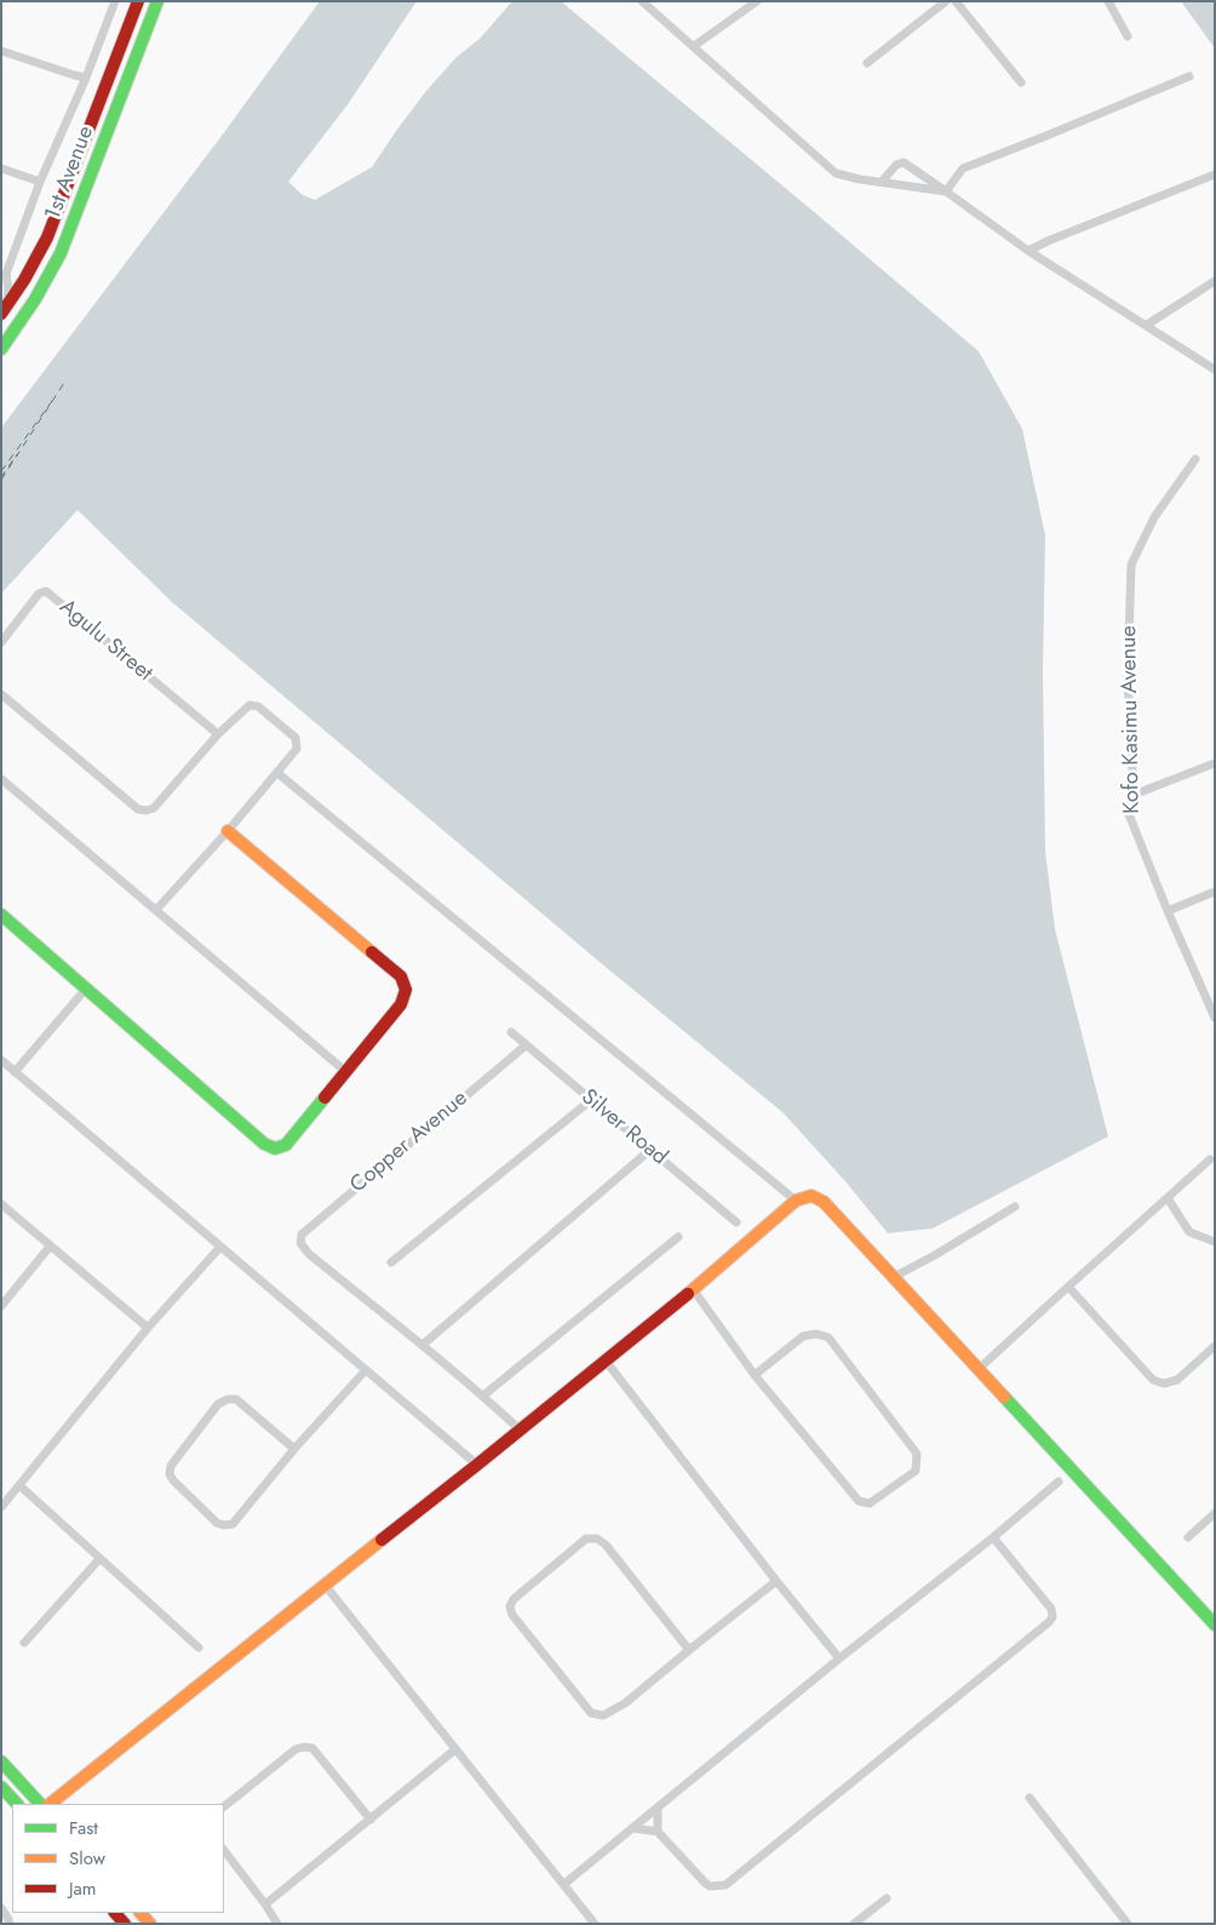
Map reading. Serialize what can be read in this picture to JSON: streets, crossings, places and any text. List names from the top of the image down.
{
  "streets": {
    "street": [
      "1st Avenue",
      "Agulu Street",
      "Kofo Kasimu Avenue",
      "Silver Road",
      "Copper Avenue"
    ]
  },
  "crossings": [
    ["Silver Road", "Copper Avenue"]
  ],
  "legend": ["Fast", "Slow", "Jam"]
}
